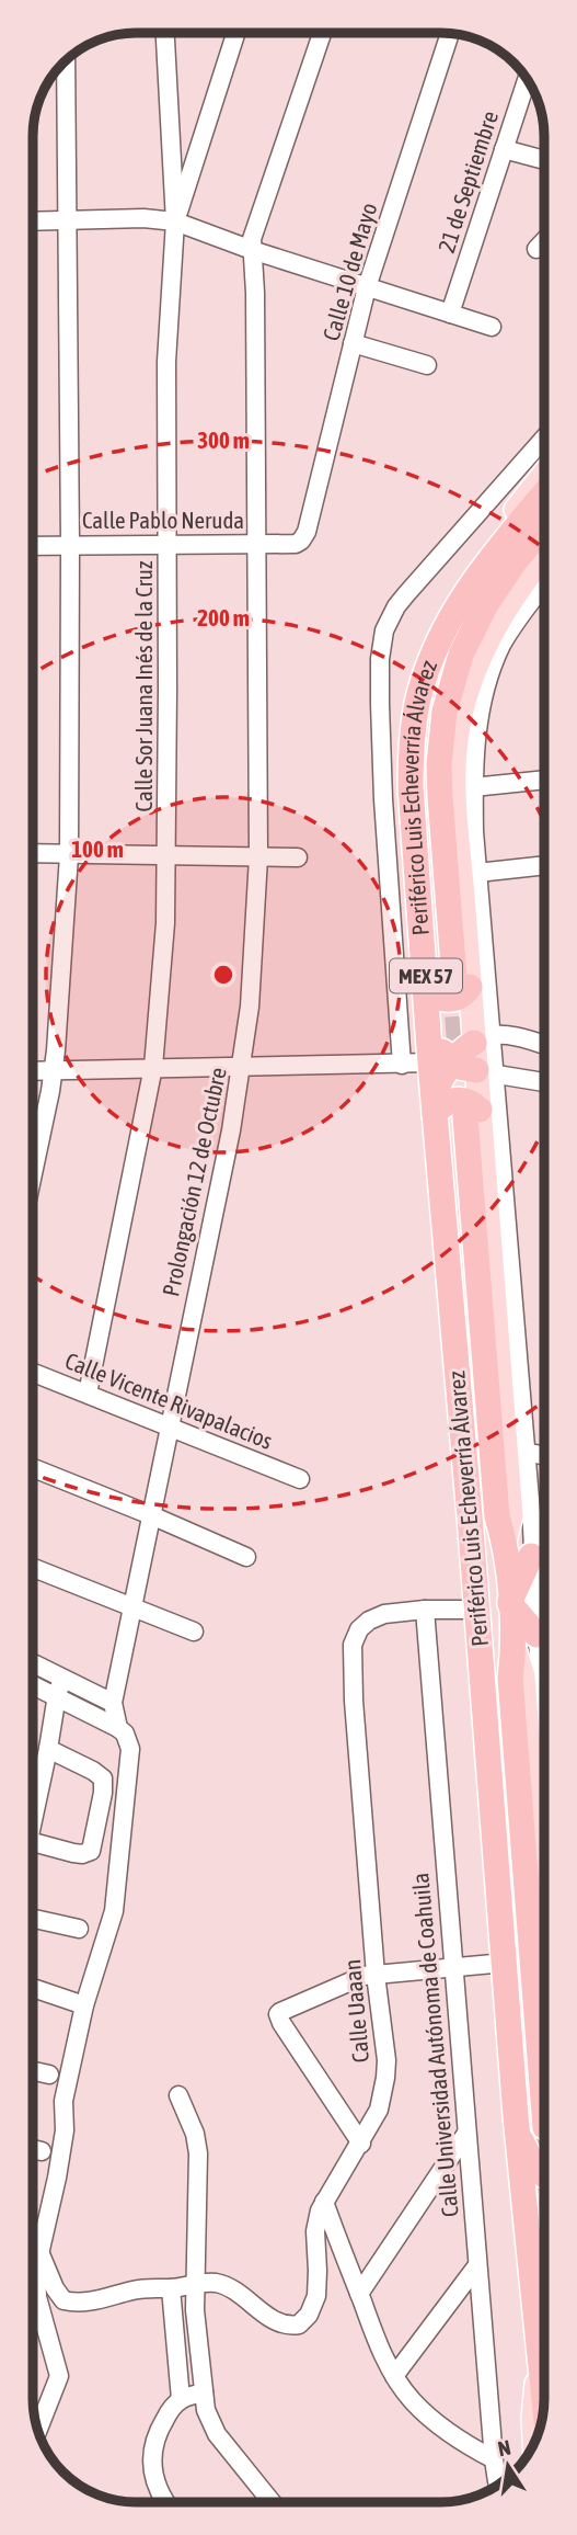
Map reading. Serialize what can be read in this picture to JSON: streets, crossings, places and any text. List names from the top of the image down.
{
  "streets": {
    "highway": ["Periférico Luis Echeverría Álvarez", "MEX 57"],
    "street": [
      "21 de Septiembre",
      "Calle 10 de Mayo",
      "Calle Pablo Neruda",
      "Calle Sor Juana Inés de la Cruz",
      "Prolongación 12 de Octubre",
      "Calle Vicente Rivapalacios",
      "Calle Uaaan",
      "Calle Universidad Autónoma de Coahuila"
    ]
  },
  "crossings": [
    ["Calle 10 de Mayo", "Calle Pablo Neruda"],
    ["Calle Pablo Neruda", "Calle Sor Juana Inés de la Cruz"],
    ["Calle Pablo Neruda", "Prolongación 12 de Octubre"],
    ["Calle Sor Juana Inés de la Cruz", "Calle Vicente Rivapalacios"],
    ["Periférico Luis Echeverría Álvarez", "MEX 57"],
    ["Periférico Luis Echeverría Álvarez", "Calle Uaaan"],
    ["Prolongación 12 de Octubre", "Calle Vicente Rivapalacios"],
    ["Prolongación 12 de Octubre", "Calle Uaaan"],
    ["Calle Uaaan", "Calle Universidad Autónoma de Coahuila"]
  ],
  "north": "top",
  "rings": ["300 m", "200 m", "100 m"]
}
